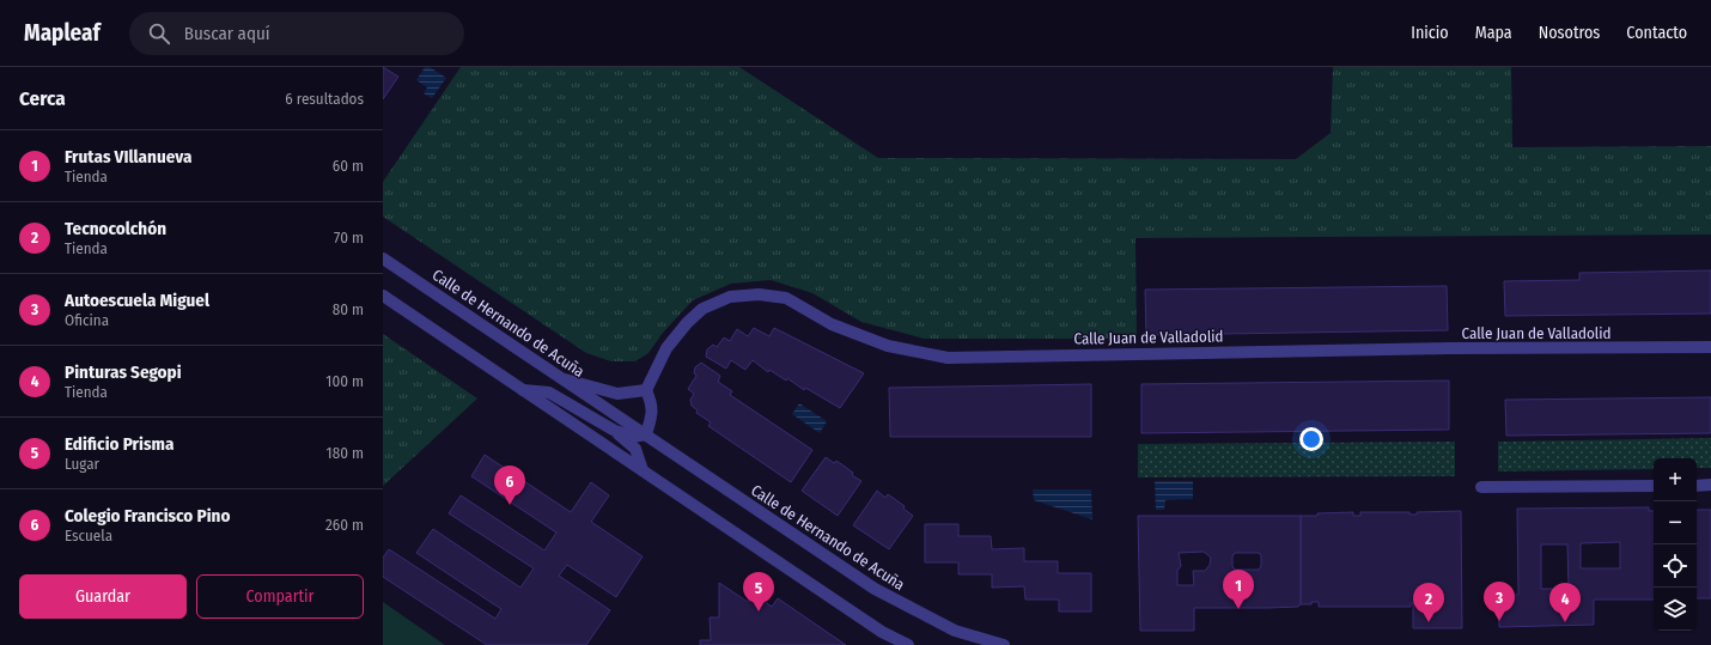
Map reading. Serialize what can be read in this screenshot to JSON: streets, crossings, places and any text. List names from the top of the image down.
{
  "streets": {
    "street": ["Calle de Hernando de Acuña", "Calle Juan de Valladolid"]
  },
  "page": {
    "header": "Mapleaf",
    "search": "Buscar aquí",
    "nav": [
      "Inicio",
      "Mapa",
      "Nosotros",
      "Contacto"
    ],
    "heading": ["Cerca", "6 resultados"],
    "list": [
      {
        "mark": "1",
        "name": "Frutas VIllanueva",
        "note": "Tienda",
        "value": "60 m"
      },
      {
        "mark": "2",
        "name": "Tecnocolchón",
        "note": "Tienda",
        "value": "70 m"
      },
      {
        "mark": "3",
        "name": "Autoescuela Miguel",
        "note": "Oficina",
        "value": "80 m"
      },
      {
        "mark": "4",
        "name": "Pinturas Segopi",
        "note": "Tienda",
        "value": "100 m"
      },
      {
        "mark": "5",
        "name": "Edificio Prisma",
        "note": "Lugar",
        "value": "180 m"
      },
      {
        "mark": "6",
        "name": "Colegio Francisco Pino",
        "note": "Escuela",
        "value": "260 m"
      }
    ],
    "map_buttons": ["+", "−"],
    "pins": [
      "6",
      "1",
      "5",
      "3",
      "2",
      "4"
    ],
    "buttons": ["Guardar", "Compartir"]
  }
}
